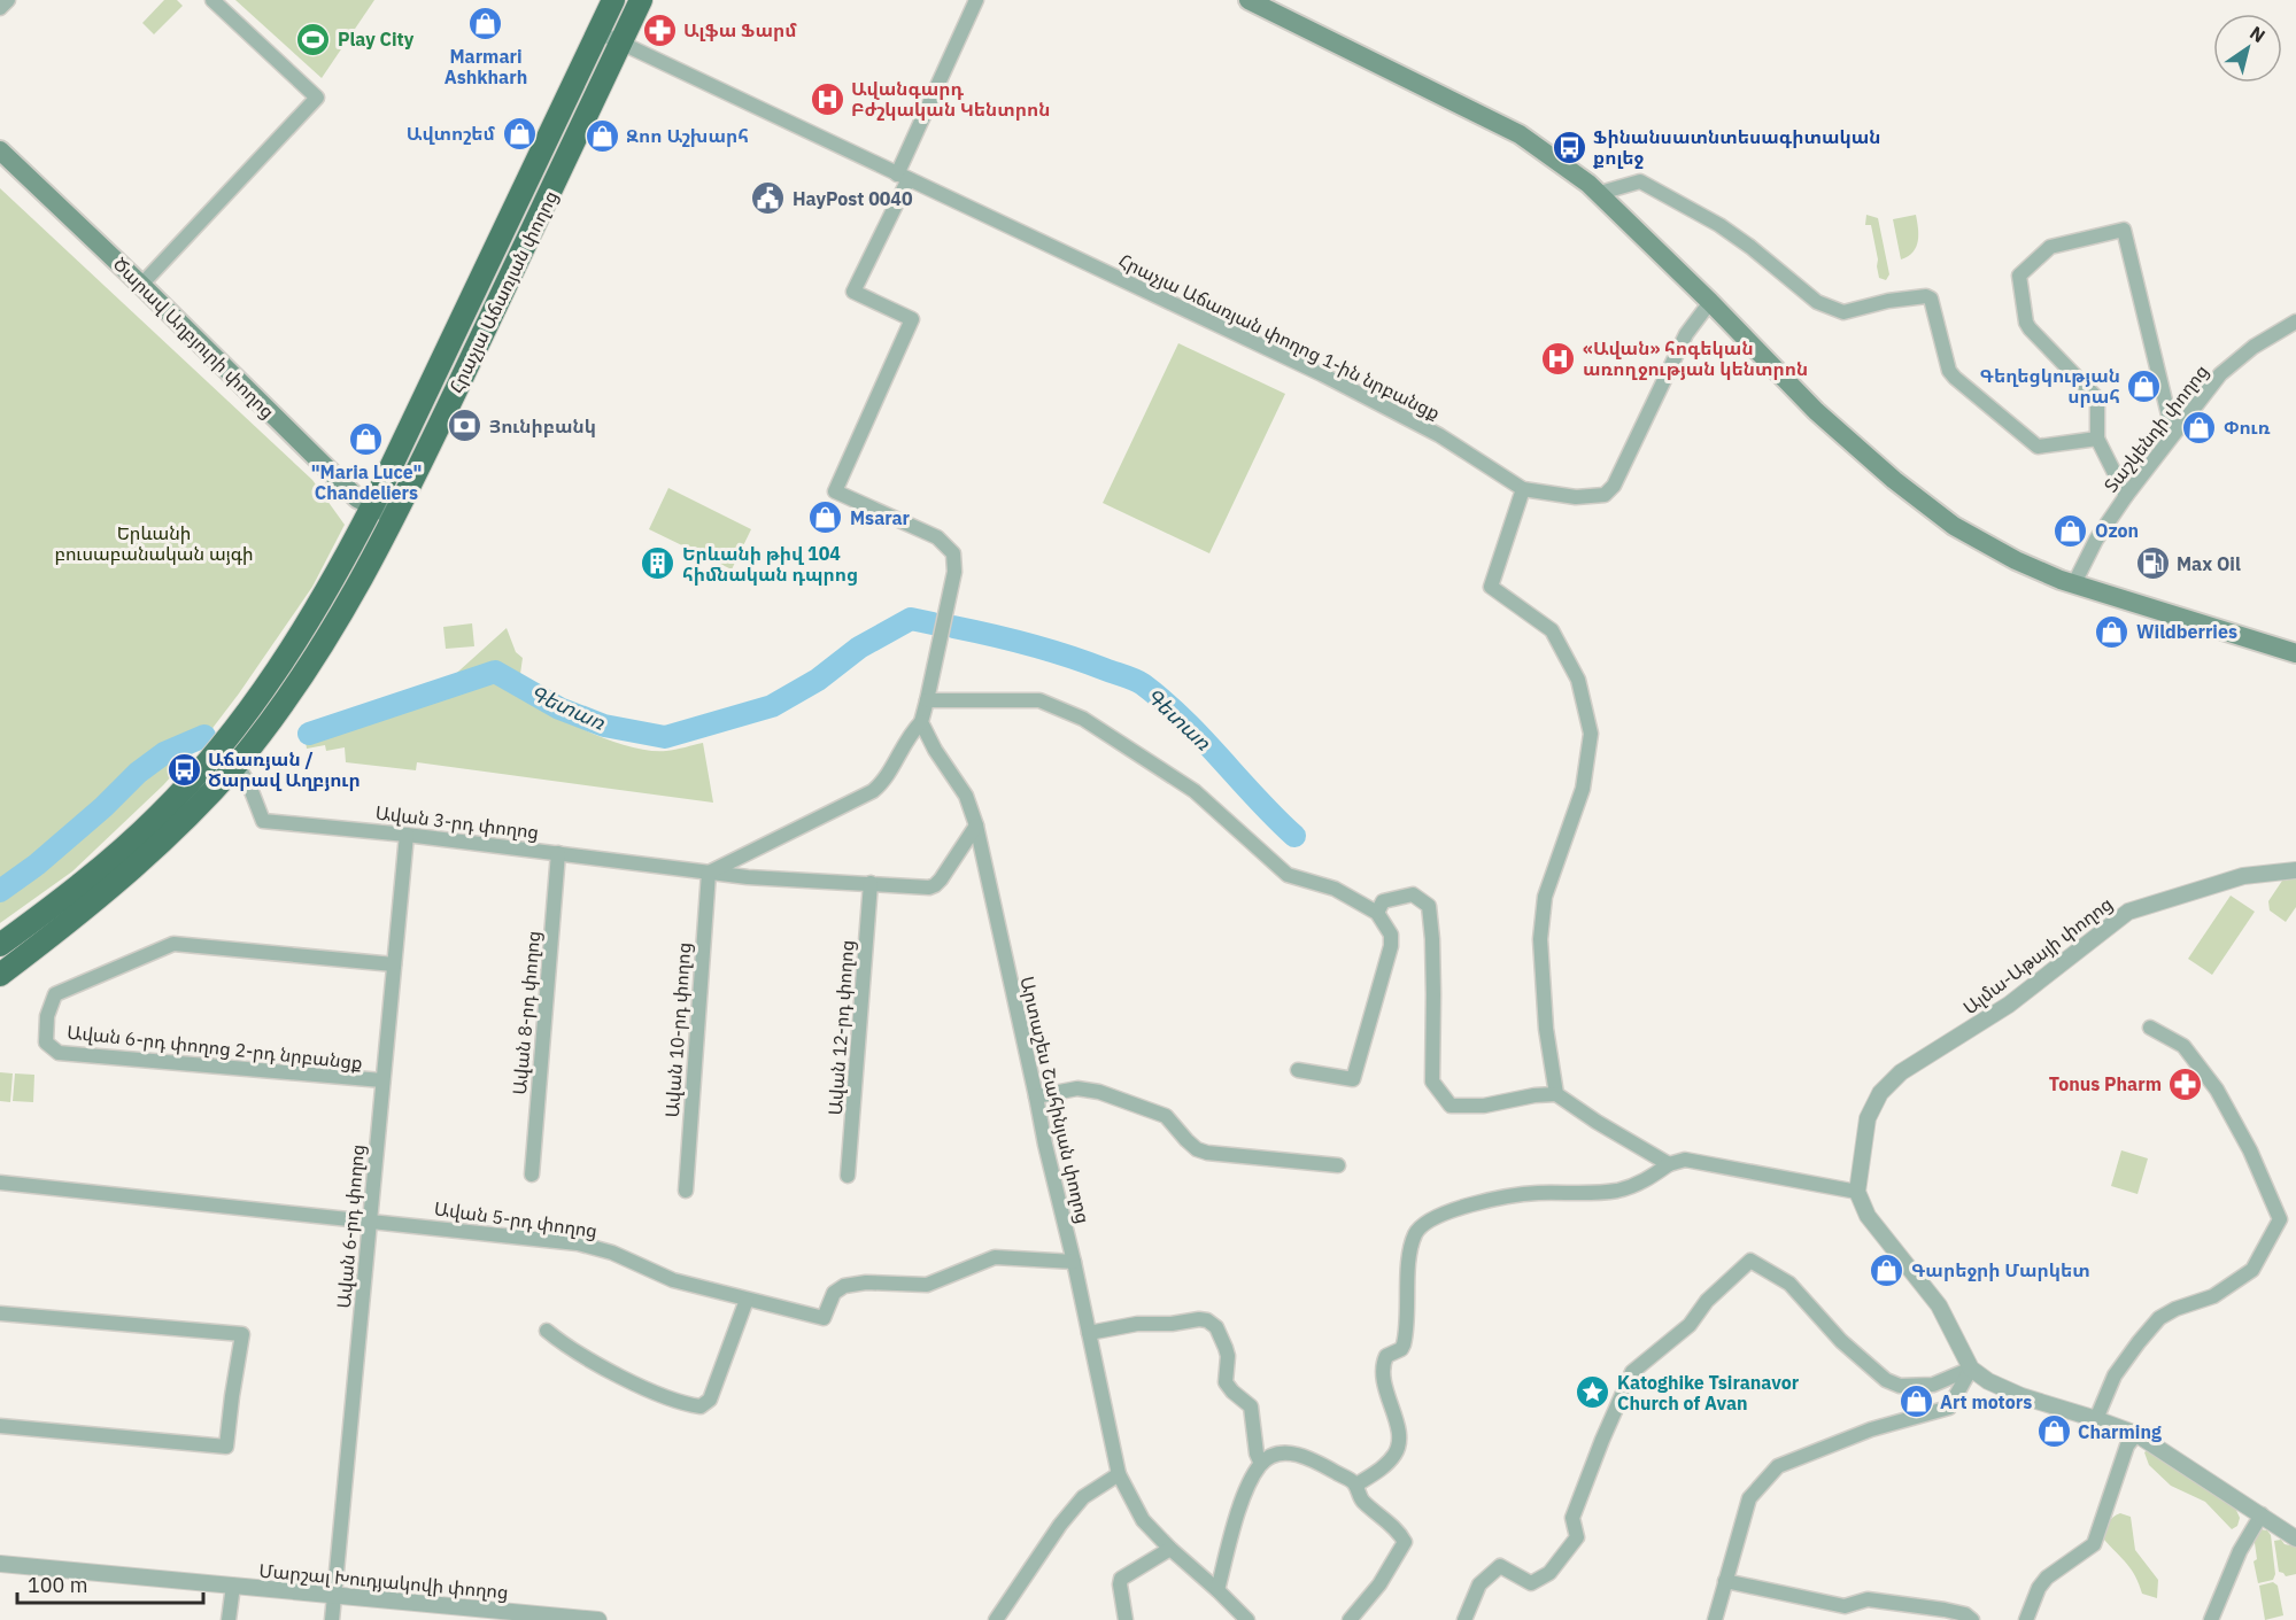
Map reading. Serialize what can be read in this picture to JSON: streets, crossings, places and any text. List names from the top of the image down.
{
  "streets": {
    "highway": ["Հրաչյա Աճառյան փողոց"],
    "main road": ["Ծարավ Աղբյուրի փողոց"],
    "street": [
      "Հրաչյա Աճառյան փողոց 1-ին նրբանցք",
      "Տաշկենդի փողոց",
      "Ավան 3-րդ փողոց",
      "Ալմա-Աթայի փողոց",
      "Ավան 8-րդ փողոց",
      "Ավան 12-րդ փողոց",
      "Ավան 10-րդ փողոց",
      "Ավան 6-րդ փողոց 2-րդ նրբանցք",
      "Արտաշես Շահինյան փողոց",
      "Ավան 5-րդ փողոց",
      "Ավան 6-րդ փողոց",
      "Մարշալ Խուդյակովի փողոց"
    ]
  },
  "crossings": [
    ["Հրաչյա Աճառյան փողոց", "Հրաչյա Աճառյան փողոց 1-ին նրբանցք"],
    ["Հրաչյա Աճառյան փողոց", "Ծարավ Աղբյուրի փողոց"],
    ["Հրաչյա Աճառյան փողոց", "Ավան 3-րդ փողոց"],
    ["Ավան 3-րդ փողոց", "Ավան 8-րդ փողոց"],
    ["Ավան 3-րդ փողոց", "Ավան 12-րդ փողոց"],
    ["Ավան 3-րդ փողոց", "Ավան 10-րդ փողոց"],
    ["Ավան 3-րդ փողոց", "Արտաշես Շահինյան փողոց"],
    ["Ավան 3-րդ փողոց", "Ավան 6-րդ փողոց"],
    ["Ավան 6-րդ փողոց 2-րդ նրբանցք", "Ավան 6-րդ փողոց"],
    ["Արտաշես Շահինյան փողոց", "Ավան 5-րդ փողոց"],
    ["Ավան 5-րդ փողոց", "Ավան 6-րդ փողոց"],
    ["Ավան 6-րդ փողոց", "Մարշալ Խուդյակովի փողոց"]
  ],
  "water": ["Գետառ"],
  "parks": ["Երևանի բուսաբանական այգի"],
  "places": {
    "shop": [
      "Marmari Ashkharh",
      "Ավտոշեմ",
      "Զոո Աշխարհ",
      "Գեղեցկության սրահ",
      "Փուռ",
      "\"Maria Luce\" Chandeliers",
      "Msarar",
      "Ozon",
      "Wildberries",
      "Գարեջրի Մարկետ",
      "Art motors",
      "Charming"
    ],
    "pharmacy": ["Ալֆա Ֆարմ", "Tonus Pharm"],
    "sports": ["Play City"],
    "hospital": ["Ավանգարդ Բժշկական Կենտրոն", "«Ավան» հոգեկան առողջության կենտրոն"],
    "bus stop": ["Ֆինանսատնտեսագիտական քոլեջ", "Աճառյան / Ծարավ Աղբյուր"],
    "public building": ["HayPost 0040"],
    "bank": ["Յունիբանկ"],
    "building": ["Երևանի թիվ 104 հիմնական դպրոց"],
    "fuel station": ["Max Oil"],
    "place": ["Katoghike Tsiranavor Church of Avan"]
  },
  "scale_bar": "100 m",
  "north": "top right"
}
